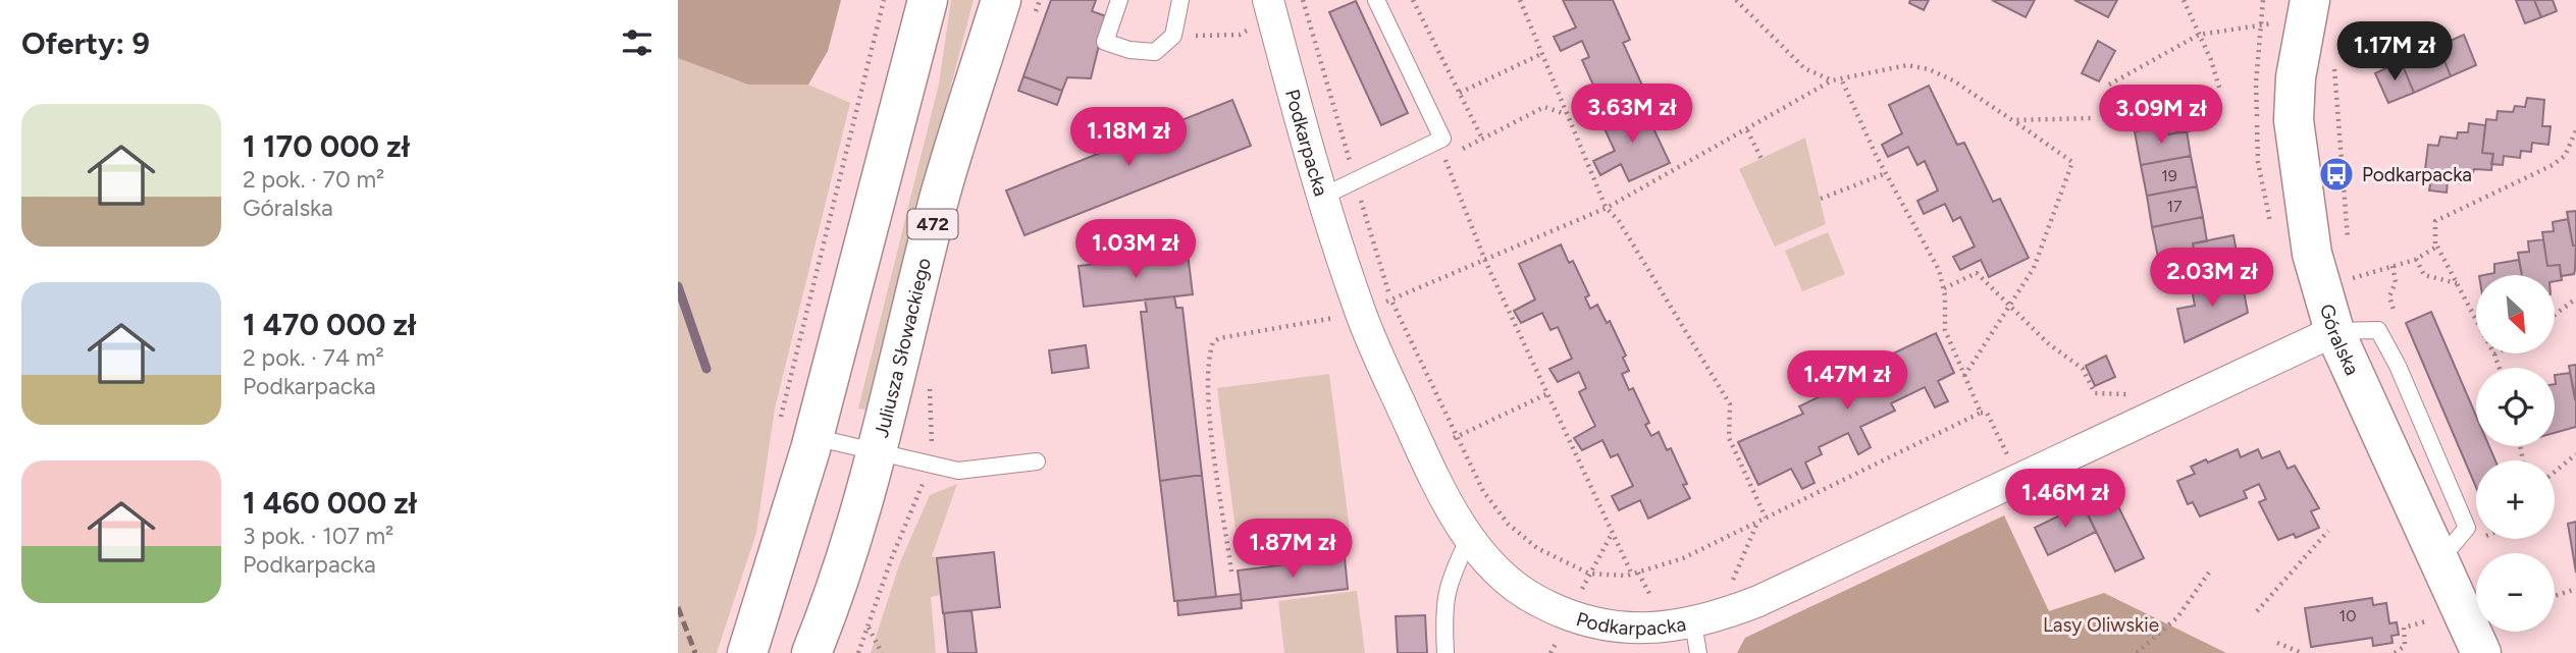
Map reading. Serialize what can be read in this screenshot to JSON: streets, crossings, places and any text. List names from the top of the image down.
{
  "streets": {
    "main road": ["472", "Góralska", "Juliusza Słowackiego"],
    "street": ["Podkarpacka"]
  },
  "crossings": [
    ["Podkarpacka", "Góralska"]
  ],
  "parks": ["Lasy Oliwskie"],
  "places": {
    "bus stop": ["Podkarpacka"]
  },
  "house_numbers": ["19", "17", "10"],
  "north": "bottom right",
  "page": {
    "heading": "Oferty: 9",
    "price": [
      "1.17M zł",
      "3.63M zł",
      "3.09M zł",
      "1.18M zł",
      "1.03M zł",
      "2.03M zł",
      "1.47M zł",
      "1.46M zł",
      "1.87M zł"
    ],
    "list": [
      {
        "name": "1 170 000 zł",
        "note": "2 pok. · 70 m² · Góralska"
      },
      {
        "name": "1 470 000 zł",
        "note": "2 pok. · 74 m² · Podkarpacka"
      },
      {
        "name": "1 460 000 zł",
        "note": "3 pok. · 107 m² · Podkarpacka"
      }
    ],
    "map_buttons": ["+", "−"]
  }
}
